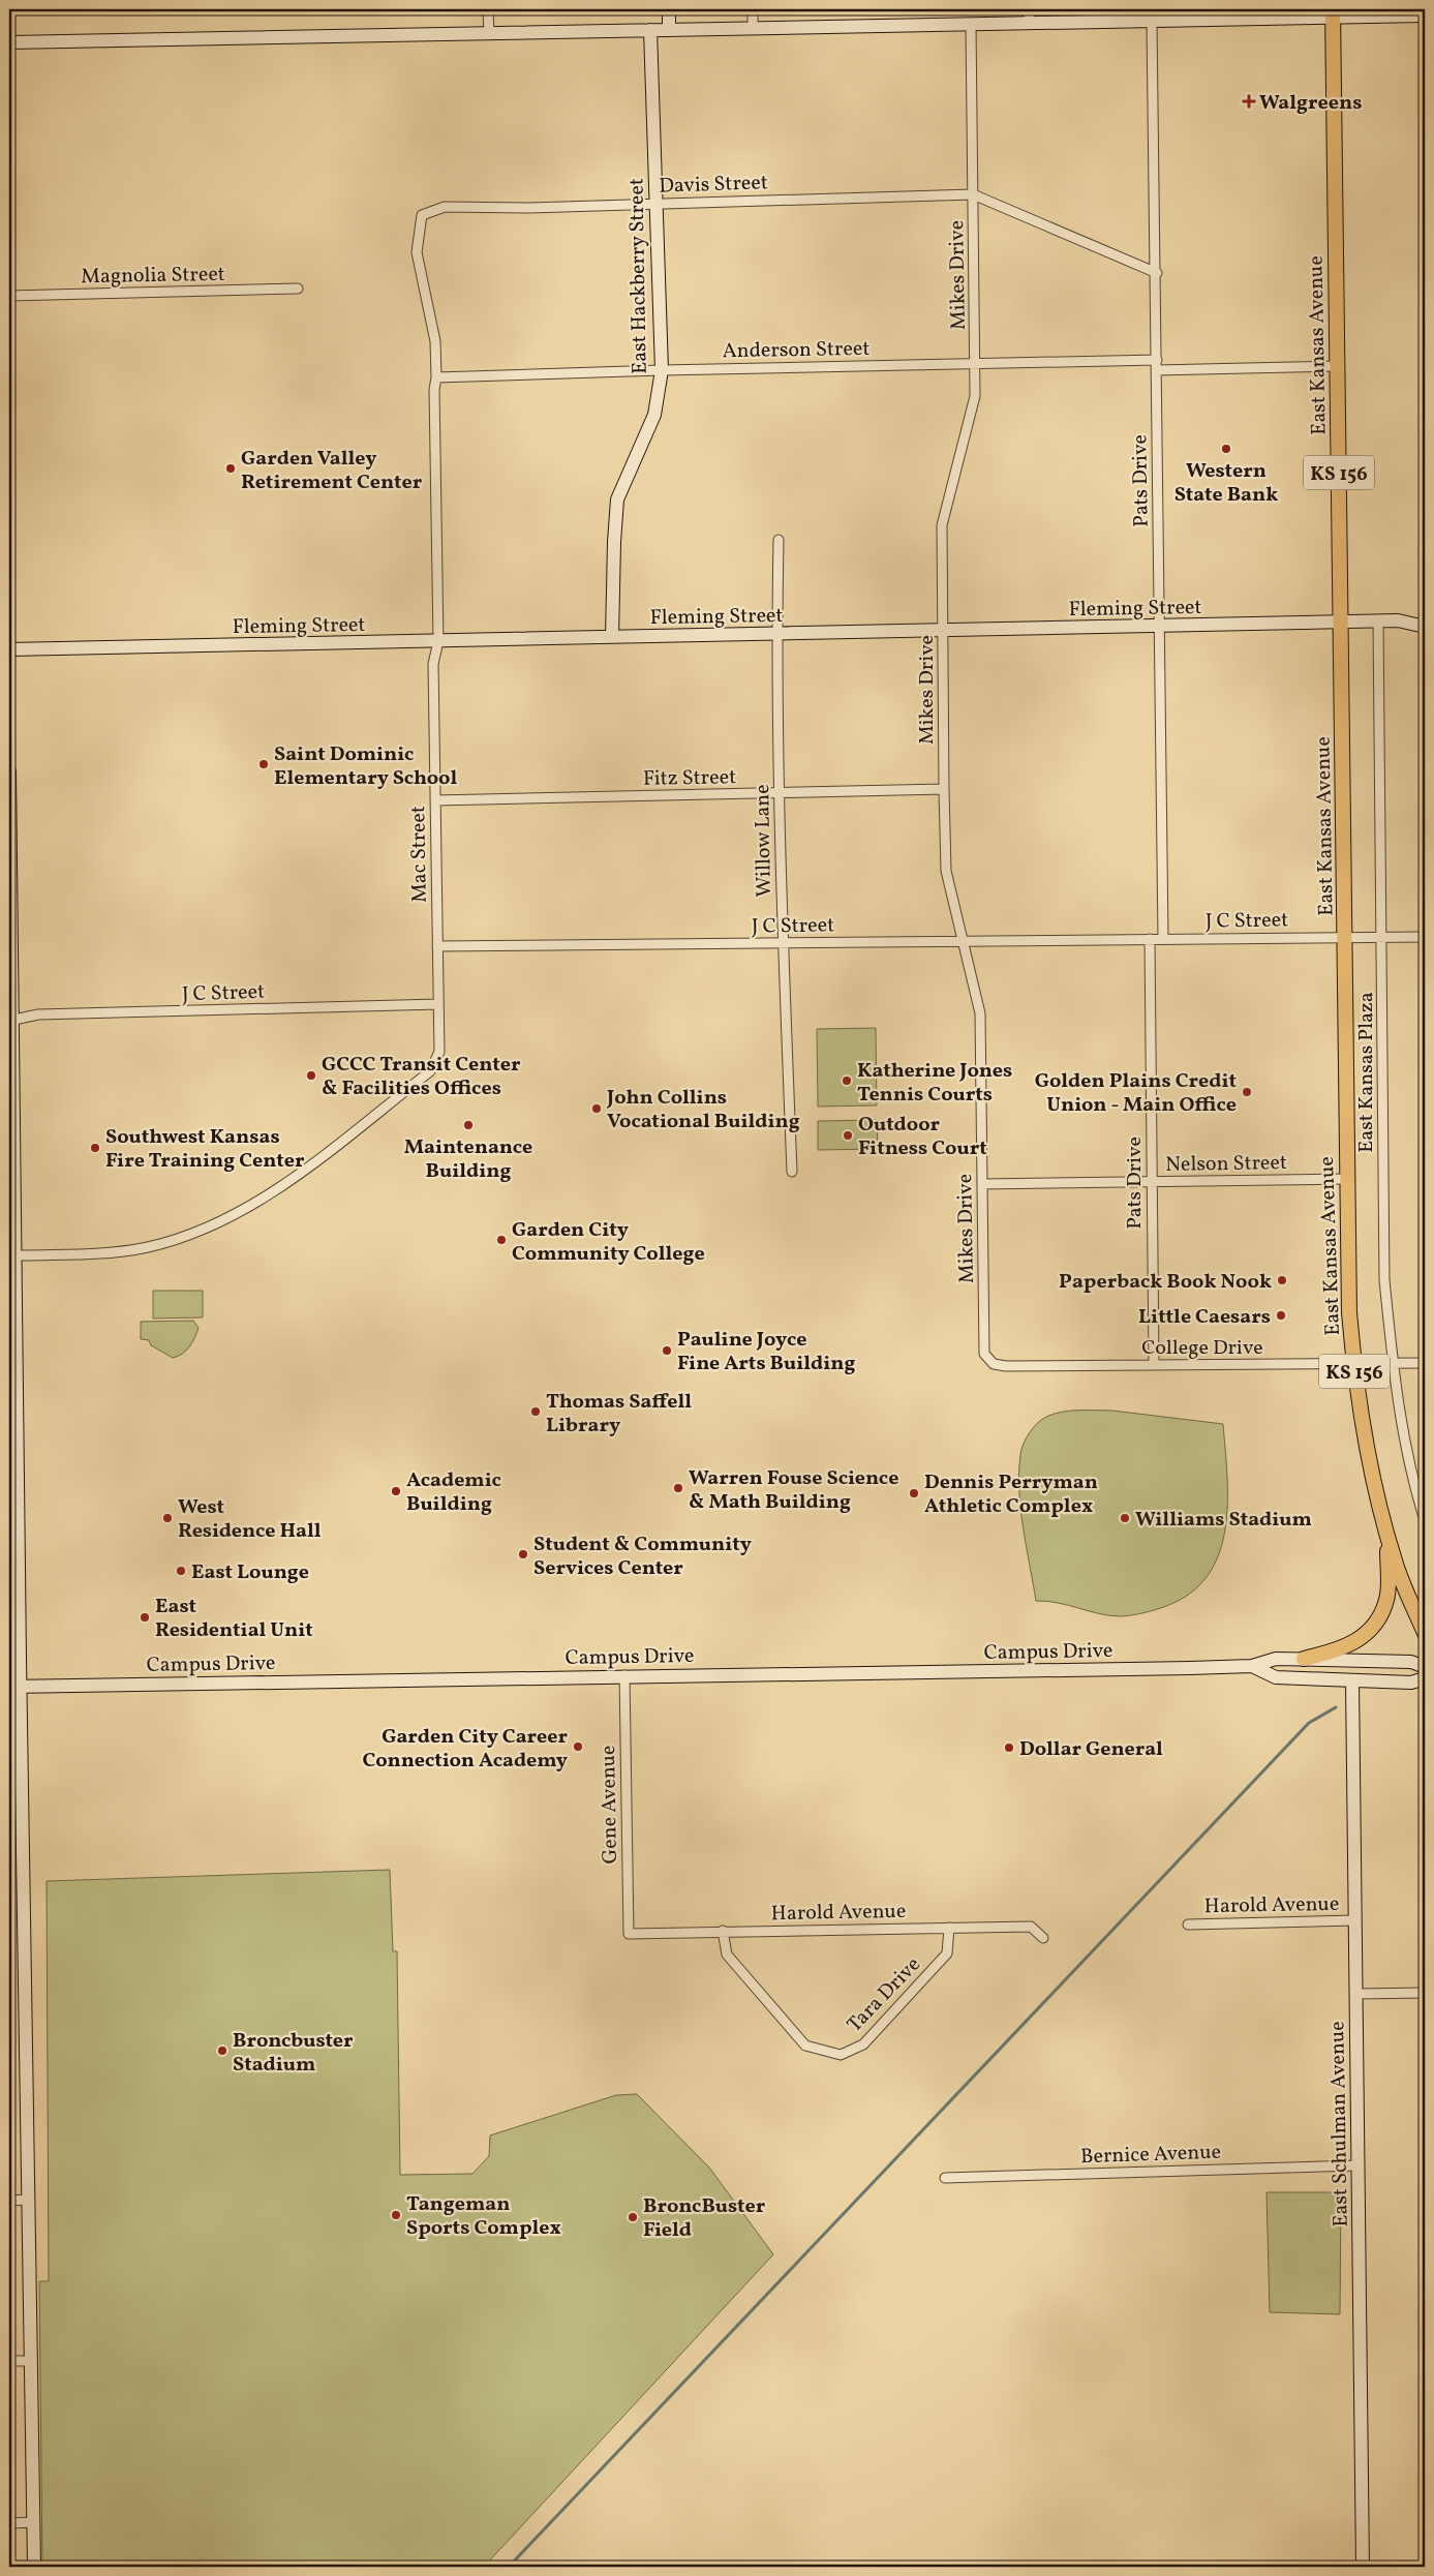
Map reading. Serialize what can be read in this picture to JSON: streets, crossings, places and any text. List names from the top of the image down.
{
  "streets": {
    "main road": ["East Kansas Avenue", "KS 156"],
    "street": [
      "Davis Street",
      "Magnolia Street",
      "Mikes Drive",
      "East Hackberry Street",
      "Anderson Street",
      "Pats Drive",
      "Fleming Street",
      "Fitz Street",
      "Willow Lane",
      "Mac Street",
      "J C Street",
      "East Kansas Plaza",
      "Nelson Street",
      "College Drive",
      "Campus Drive",
      "Gene Avenue",
      "Harold Avenue",
      "Tara Drive",
      "East Schulman Avenue",
      "Bernice Avenue"
    ]
  },
  "crossings": [
    ["Davis Street", "Mikes Drive"],
    ["Davis Street", "East Hackberry Street"],
    ["Davis Street", "Anderson Street"],
    ["Davis Street", "Pats Drive"],
    ["Davis Street", "Mac Street"],
    ["Mikes Drive", "Anderson Street"],
    ["Mikes Drive", "Fleming Street"],
    ["Mikes Drive", "Fitz Street"],
    ["Mikes Drive", "J C Street"],
    ["Mikes Drive", "Nelson Street"],
    ["Mikes Drive", "College Drive"],
    ["East Hackberry Street", "Anderson Street"],
    ["East Hackberry Street", "Fleming Street"],
    ["East Kansas Avenue", "Fleming Street"],
    ["East Kansas Avenue", "J C Street"],
    ["East Kansas Avenue", "Nelson Street"],
    ["East Kansas Avenue", "College Drive"],
    ["Anderson Street", "Pats Drive"],
    ["Anderson Street", "Mac Street"],
    ["Pats Drive", "Fleming Street"],
    ["Pats Drive", "J C Street"],
    ["Pats Drive", "Nelson Street"],
    ["Pats Drive", "College Drive"],
    ["Fleming Street", "Willow Lane"],
    ["Fleming Street", "Mac Street"],
    ["Fleming Street", "East Kansas Plaza"],
    ["Fitz Street", "Willow Lane"],
    ["Fitz Street", "Mac Street"],
    ["Willow Lane", "J C Street"],
    ["Mac Street", "J C Street"],
    ["J C Street", "East Kansas Plaza"],
    ["East Kansas Plaza", "College Drive"],
    ["Campus Drive", "Gene Avenue"],
    ["Campus Drive", "East Schulman Avenue"],
    ["Gene Avenue", "Harold Avenue"],
    ["Harold Avenue", "Tara Drive"],
    ["Harold Avenue", "East Schulman Avenue"],
    ["East Schulman Avenue", "Bernice Avenue"]
  ],
  "places": {
    "health": ["Walgreens"],
    "other": [
      "Western State Bank",
      "Garden Valley Retirement Center",
      "Saint Dominic Elementary School",
      "GCCC Transit Center & Facilities Offices",
      "Katherine Jones Tennis Courts",
      "Golden Plains Credit Union - Main Office",
      "John Collins Vocational Building",
      "Maintenance Building",
      "Outdoor Fitness Court",
      "Southwest Kansas Fire Training Center",
      "Garden City Community College",
      "Paperback Book Nook",
      "Little Caesars",
      "Pauline Joyce Fine Arts Building",
      "Thomas Saffell Library",
      "Warren Fouse Science & Math Building",
      "Academic Building",
      "Dennis Perryman Athletic Complex",
      "West Residence Hall",
      "Williams Stadium",
      "Student & Community Services Center",
      "East Lounge",
      "East Residential Unit",
      "Garden City Career Connection Academy",
      "Dollar General",
      "Broncbuster Stadium",
      "Tangeman Sports Complex",
      "BroncBuster Field"
    ]
  }
}
